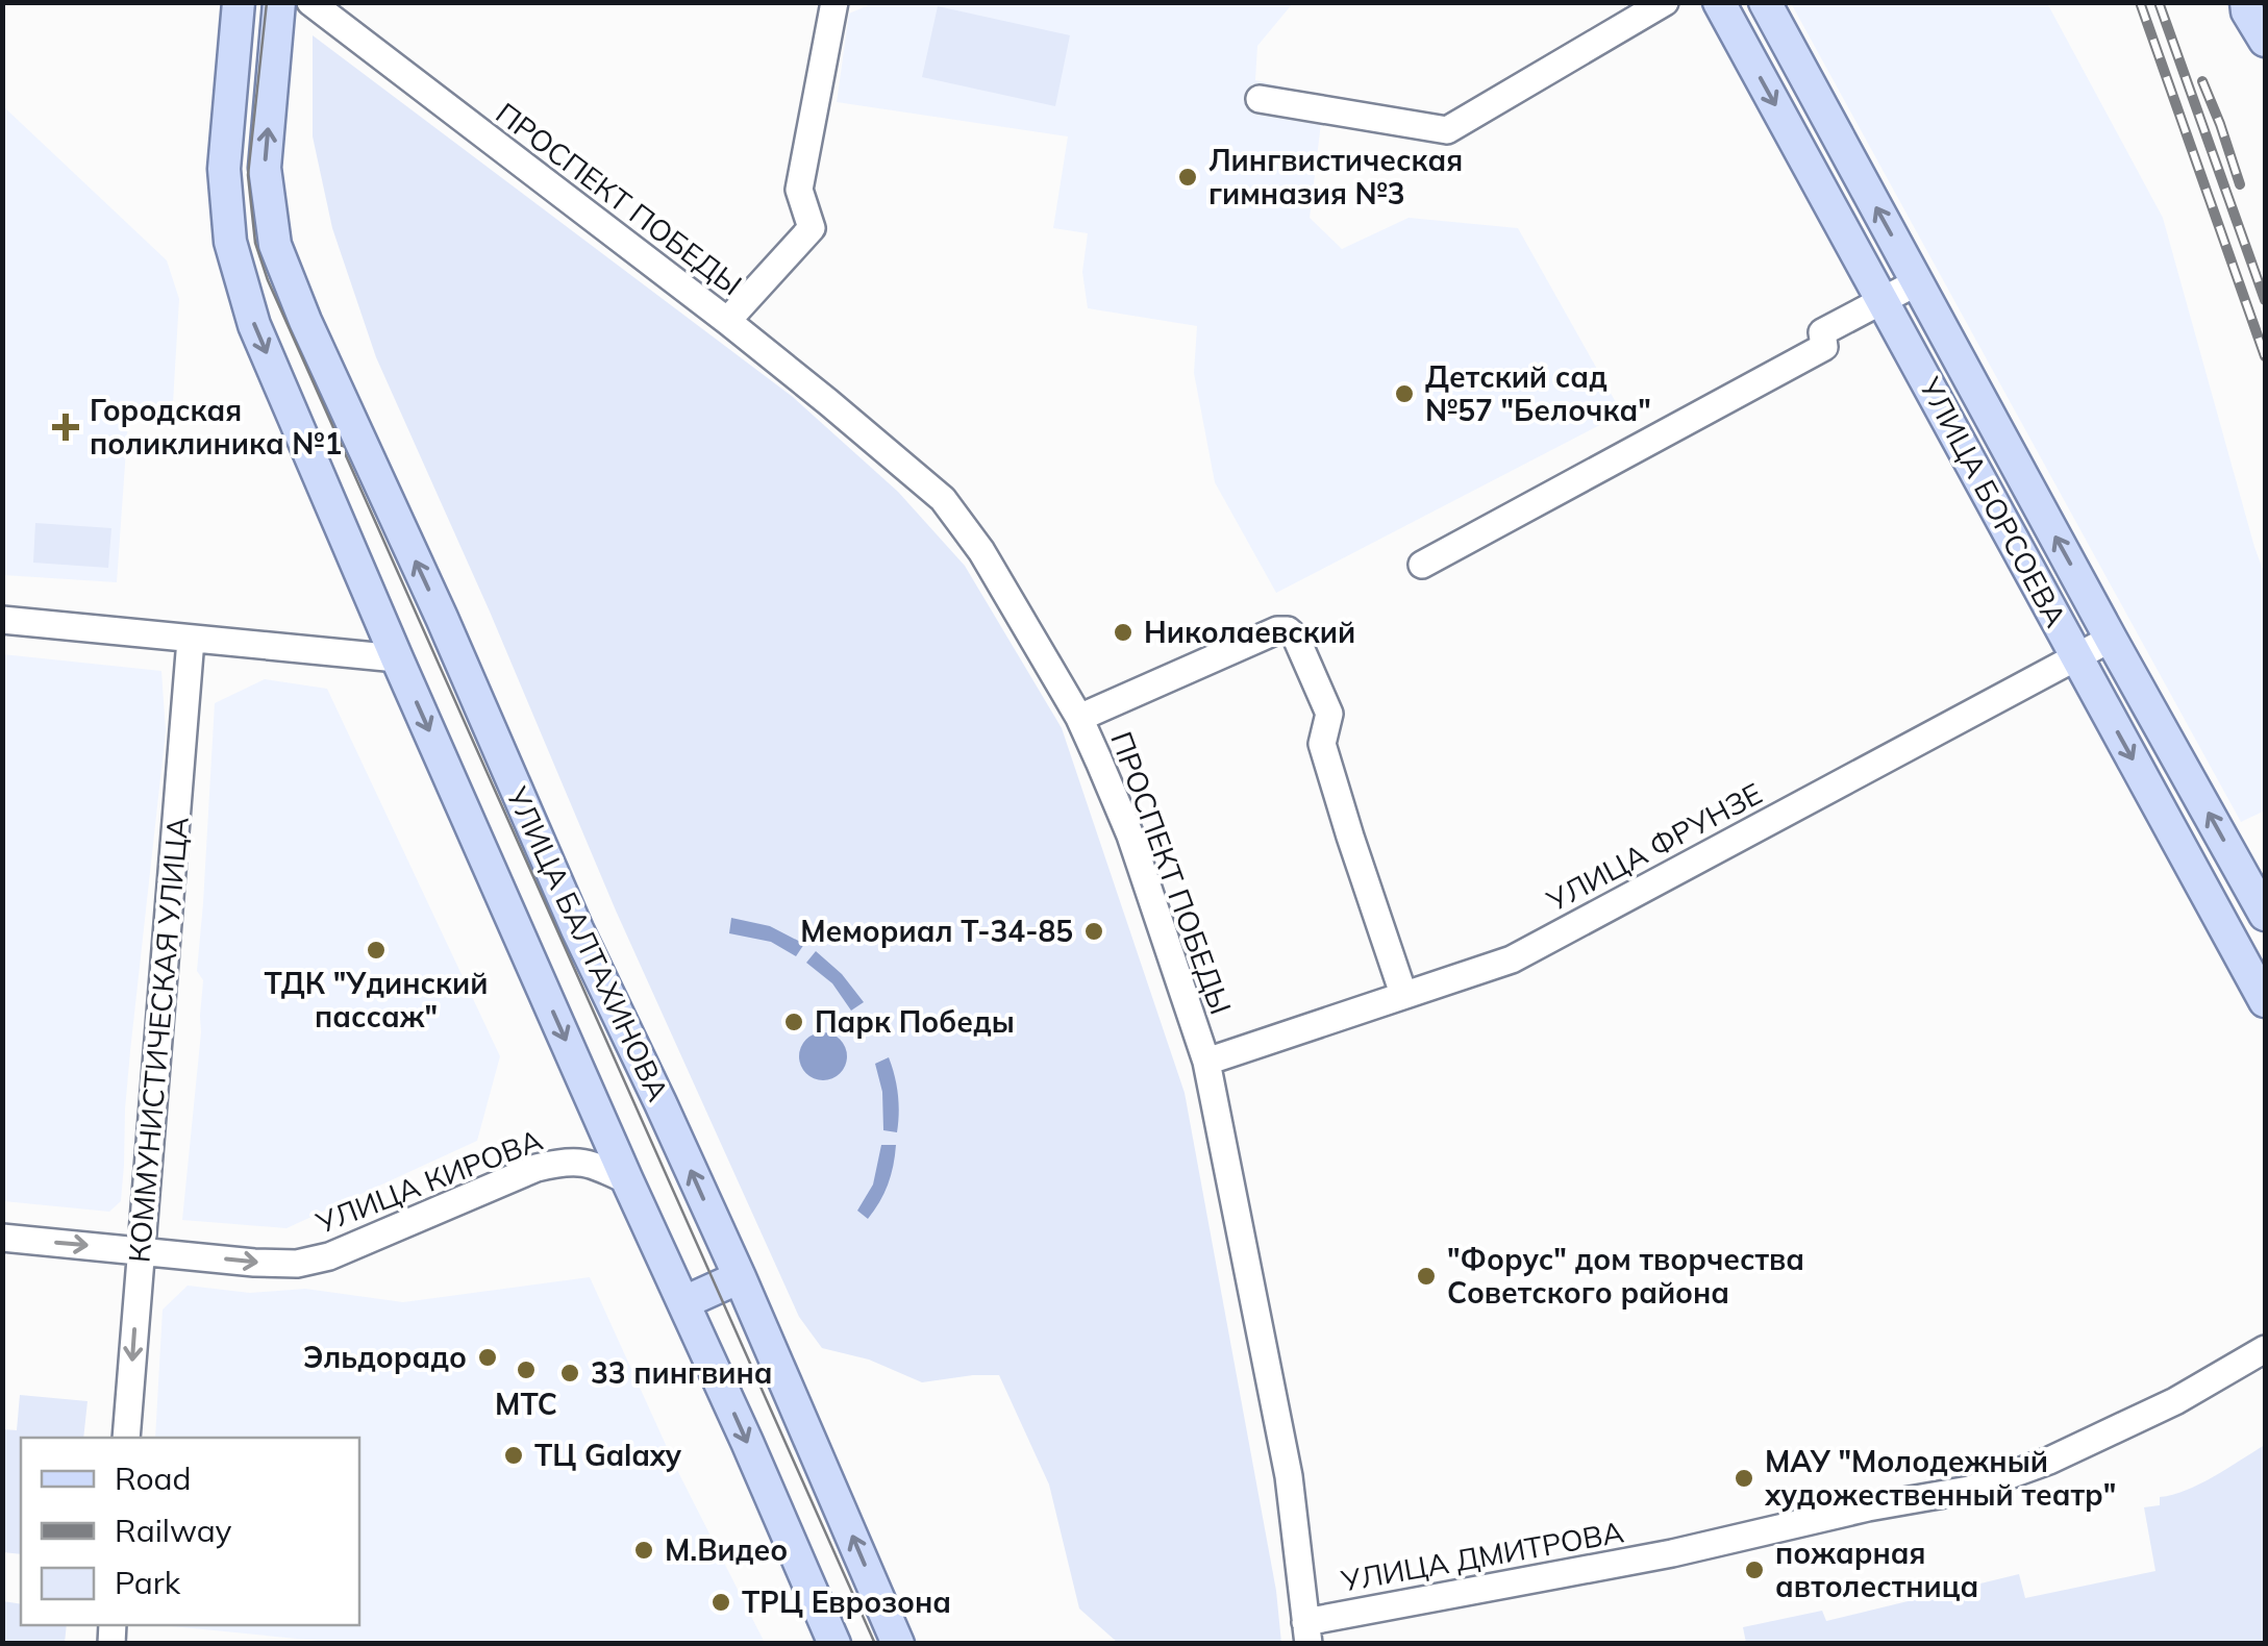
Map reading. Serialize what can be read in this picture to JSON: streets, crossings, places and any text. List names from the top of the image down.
{
  "streets": {
    "main road": ["УЛИЦА БОРСОЕВА", "УЛИЦА БАЛТАХИНОВА"],
    "street": [
      "ПРОСПЕКТ ПОБЕДЫ",
      "УЛИЦА ФРУНЗЕ",
      "КОММУНИСТИЧЕСКАЯ УЛИЦА",
      "УЛИЦА КИРОВА",
      "УЛИЦА ДМИТРОВА"
    ]
  },
  "crossings": [
    ["ПРОСПЕКТ ПОБЕДЫ", "УЛИЦА ФРУНЗЕ"],
    ["ПРОСПЕКТ ПОБЕДЫ", "УЛИЦА ДМИТРОВА"],
    ["УЛИЦА БОРСОЕВА", "УЛИЦА ФРУНЗЕ"],
    ["УЛИЦА БАЛТАХИНОВА", "УЛИЦА КИРОВА"],
    ["КОММУНИСТИЧЕСКАЯ УЛИЦА", "УЛИЦА КИРОВА"]
  ],
  "one_way": ["УЛИЦА КИРОВА"],
  "places": {
    "other": [
      "Лингвистическая гимназия №3",
      "Детский сад №57 \"Белочка\"",
      "Николаевский",
      "Мемориал Т-34-85",
      "ТДК \"Удинский пассаж\"",
      "Парк Победы",
      "\"Форус\" дом творчества Советского района",
      "Эльдорадо",
      "МТС",
      "33 пингвина",
      "ТЦ Galaxy",
      "МАУ \"Молодежный художественный театр\"",
      "М.Видео",
      "пожарная автолестница",
      "ТРЦ Еврозона"
    ],
    "health": ["Городская поликлиника №1"]
  },
  "legend": ["Road", "Railway", "Park"]
}
